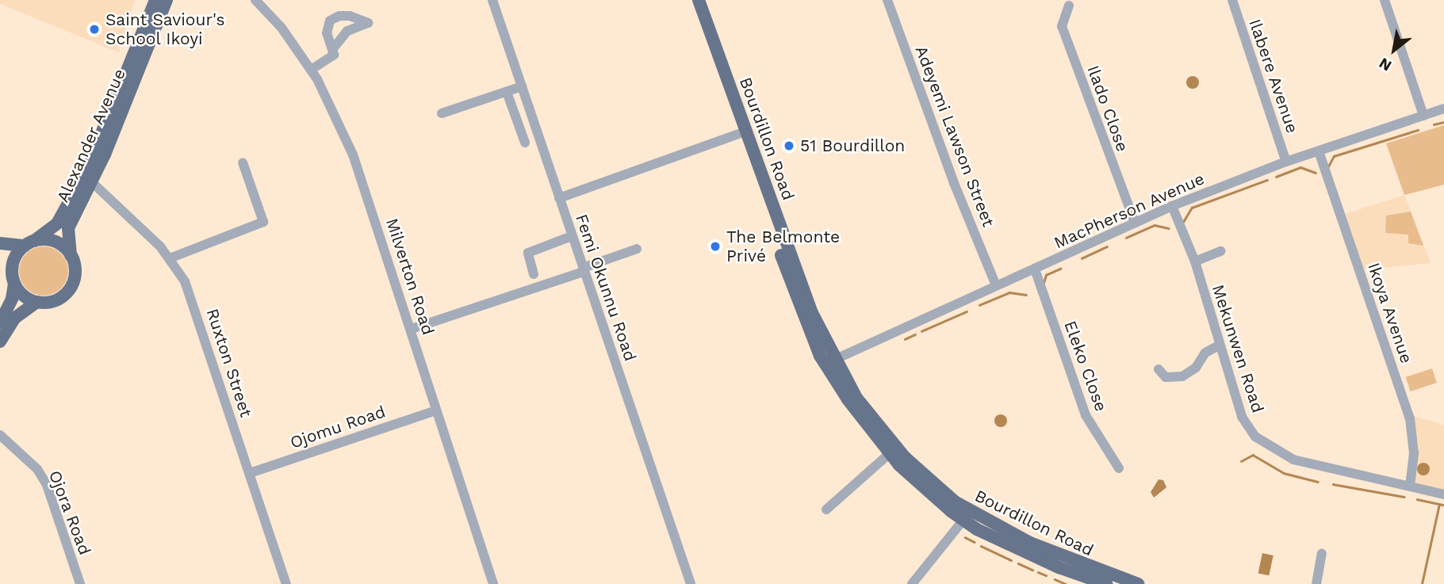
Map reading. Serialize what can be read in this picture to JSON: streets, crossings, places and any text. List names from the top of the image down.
{
  "streets": {
    "main road": ["Alexander Avenue", "Bourdillon Road"],
    "street": [
      "Ilabere Avenue",
      "Ilado Close",
      "Adeyemi Lawson Street",
      "MacPherson Avenue",
      "Milverton Road",
      "Femi Okunnu Road",
      "Ikoya Avenue",
      "Mekunwen Road",
      "Ruxton Street",
      "Eleko Close",
      "Ojomu Road",
      "Ojora Road"
    ]
  },
  "crossings": [
    ["Ilabere Avenue", "MacPherson Avenue"],
    ["Ilado Close", "MacPherson Avenue"],
    ["Alexander Avenue", "Ruxton Street"],
    ["Adeyemi Lawson Street", "MacPherson Avenue"],
    ["Bourdillon Road", "MacPherson Avenue"],
    ["MacPherson Avenue", "Ikoya Avenue"],
    ["MacPherson Avenue", "Mekunwen Road"],
    ["MacPherson Avenue", "Eleko Close"],
    ["Milverton Road", "Ojomu Road"],
    ["Ikoya Avenue", "Mekunwen Road"],
    ["Ruxton Street", "Ojomu Road"]
  ],
  "places": ["Saint Saviour's School Ikoyi", "51 Bourdillon", "The Belmonte Privé"],
  "north": "bottom left"
}
